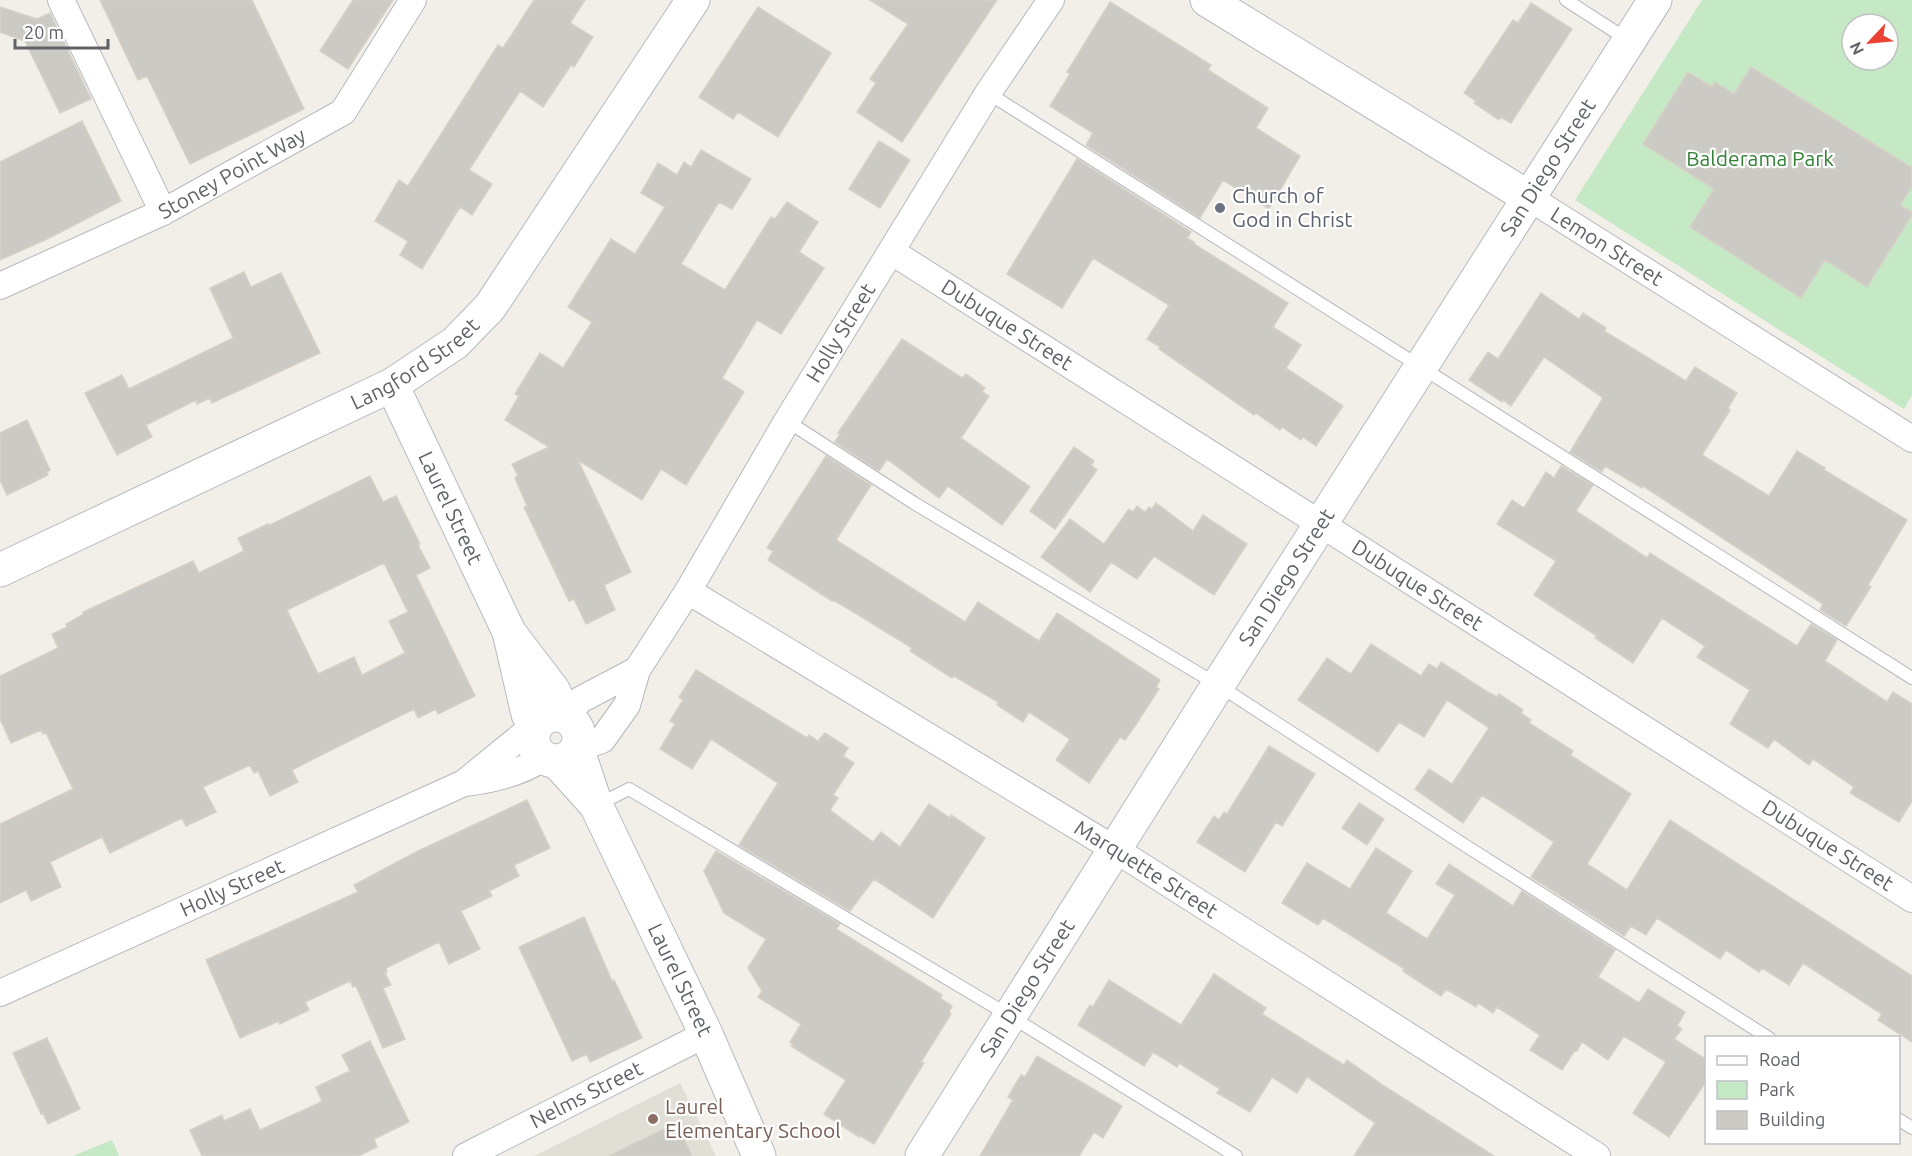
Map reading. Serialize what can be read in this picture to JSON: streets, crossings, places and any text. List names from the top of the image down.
{
  "streets": {
    "street": [
      "San Diego Street",
      "Stoney Point Way",
      "Lemon Street",
      "Dubuque Street",
      "Holly Street",
      "Langford Street",
      "Laurel Street",
      "Marquette Street",
      "Nelms Street"
    ]
  },
  "crossings": [
    ["San Diego Street", "Lemon Street"],
    ["San Diego Street", "Dubuque Street"],
    ["San Diego Street", "Marquette Street"],
    ["Dubuque Street", "Holly Street"],
    ["Holly Street", "Laurel Street"],
    ["Holly Street", "Marquette Street"],
    ["Langford Street", "Laurel Street"],
    ["Laurel Street", "Nelms Street"]
  ],
  "parks": ["Balderama Park"],
  "places": ["Church of God in Christ", "Laurel Elementary School"],
  "legend": ["Road", "Park", "Building"],
  "scale_bar": "20 m",
  "north": "bottom left"
}
